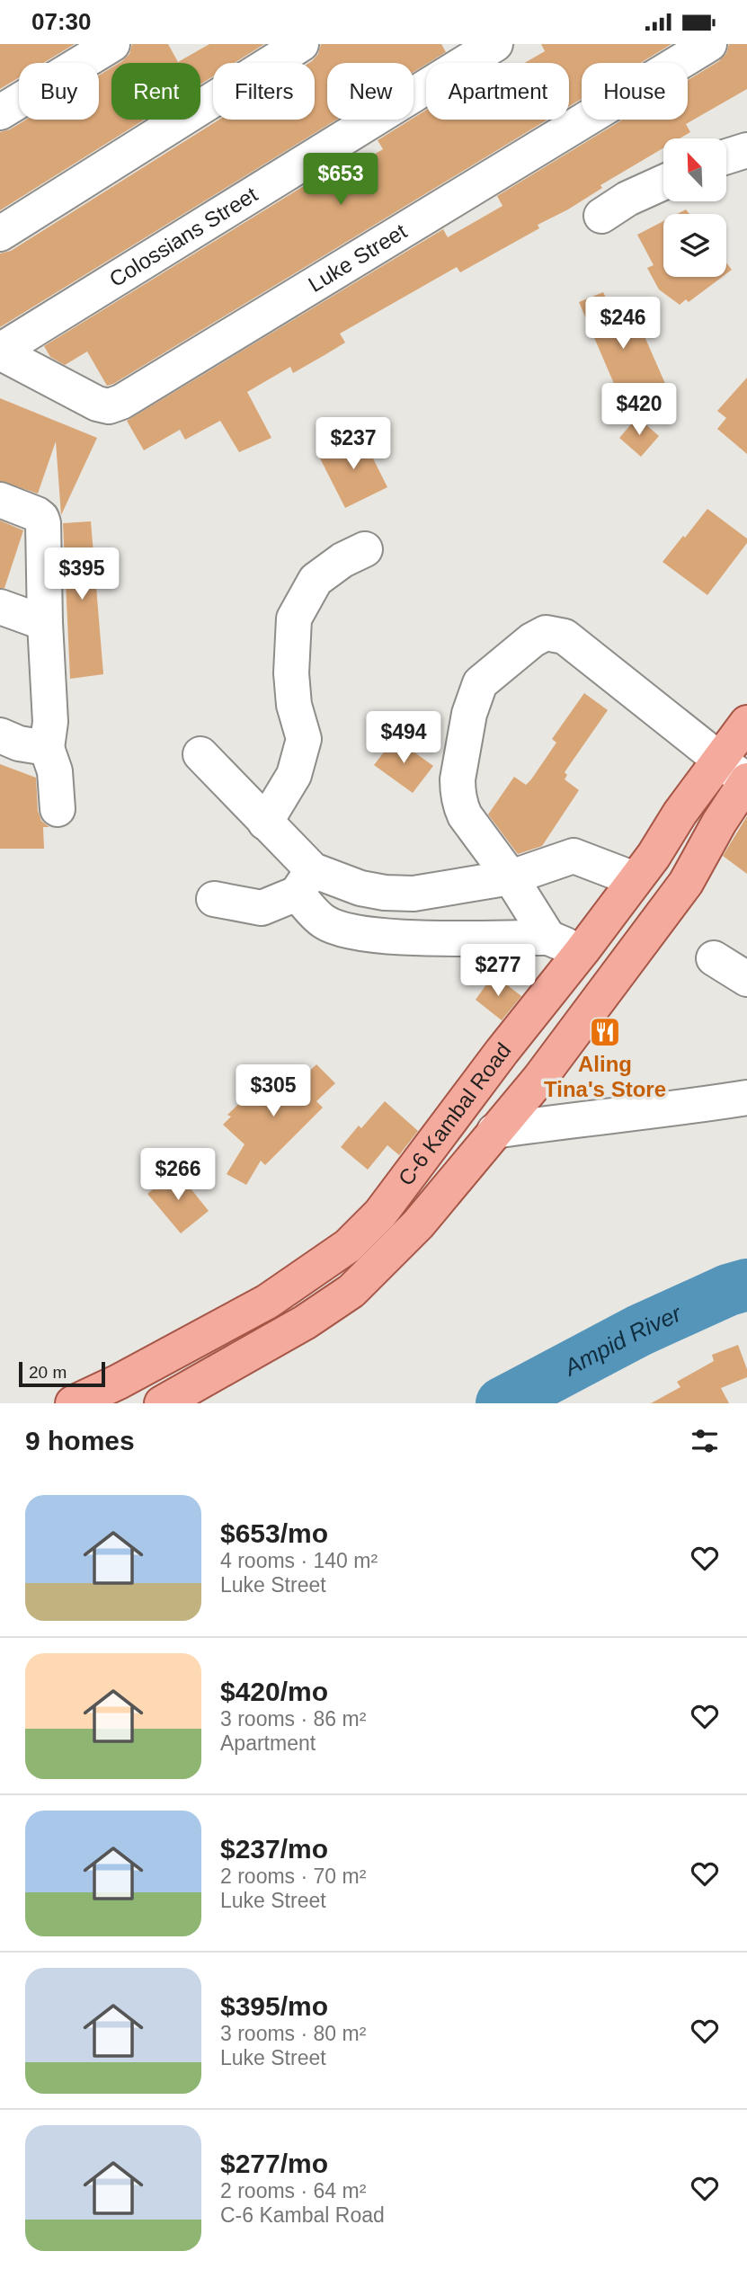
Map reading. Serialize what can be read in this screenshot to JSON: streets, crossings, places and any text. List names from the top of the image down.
{
  "streets": {
    "main road": ["C-6 Kambal Road"],
    "street": ["Colossians Street", "Luke Street"]
  },
  "crossings": [
    ["Colossians Street", "Luke Street"]
  ],
  "water": ["Ampid River"],
  "places": {
    "restaurant": ["Aling Tina's Store"]
  },
  "scale_bar": "20 m",
  "north": "top left",
  "page": {
    "status": "07:30",
    "chip": [
      "Buy",
      "Rent",
      "Filters",
      "New",
      "Apartment",
      "House"
    ],
    "price": [
      "$653",
      "$246",
      "$420",
      "$237",
      "$395",
      "$494",
      "$277",
      "$305",
      "$266"
    ],
    "scale": "20 m",
    "heading": "9 homes",
    "list": [
      {
        "name": "$653/mo",
        "note": "4 rooms · 140 m² · Luke Street"
      },
      {
        "name": "$420/mo",
        "note": "3 rooms · 86 m² · Apartment"
      },
      {
        "name": "$237/mo",
        "note": "2 rooms · 70 m² · Luke Street"
      },
      {
        "name": "$395/mo",
        "note": "3 rooms · 80 m² · Luke Street"
      },
      {
        "name": "$277/mo",
        "note": "2 rooms · 64 m² · C-6 Kambal Road"
      }
    ]
  }
}
